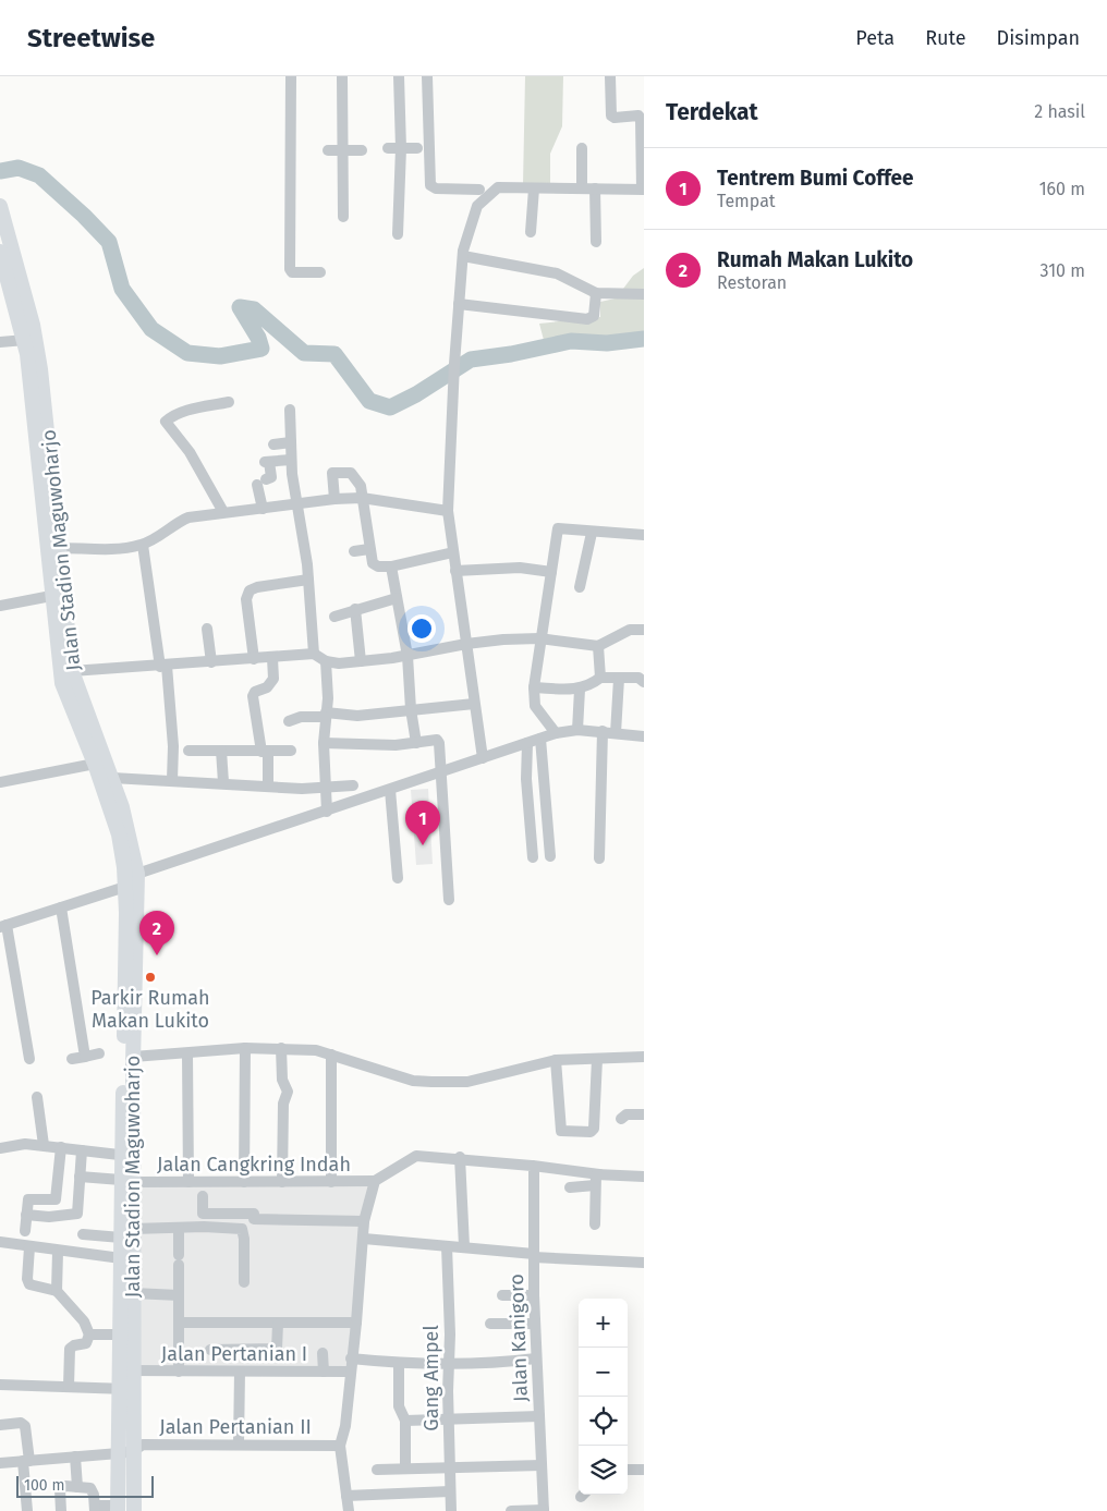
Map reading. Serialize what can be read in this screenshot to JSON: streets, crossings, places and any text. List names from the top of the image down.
{
  "streets": {
    "main road": ["Jalan Stadion Maguwoharjo"],
    "street": [
      "Jalan Cangkring Indah",
      "Jalan Kanigoro",
      "Jalan Pertanian I",
      "Gang Ampel",
      "Jalan Pertanian II"
    ]
  },
  "crossings": [
    ["Jalan Stadion Maguwoharjo", "Jalan Cangkring Indah"],
    ["Jalan Stadion Maguwoharjo", "Jalan Pertanian I"],
    ["Jalan Stadion Maguwoharjo", "Jalan Pertanian II"]
  ],
  "places": ["Parkir Rumah Makan Lukito"],
  "scale_bar": "100 m",
  "page": {
    "header": "Streetwise",
    "nav": ["Peta", "Rute", "Disimpan"],
    "heading": ["Terdekat", "2 hasil"],
    "list": [
      {
        "mark": "1",
        "name": "Tentrem Bumi Coffee",
        "note": "Tempat",
        "value": "160 m"
      },
      {
        "mark": "2",
        "name": "Rumah Makan Lukito",
        "note": "Restoran",
        "value": "310 m"
      }
    ],
    "pins": ["1", "2"],
    "map_buttons": ["+", "−"],
    "scale": "100 m"
  }
}
